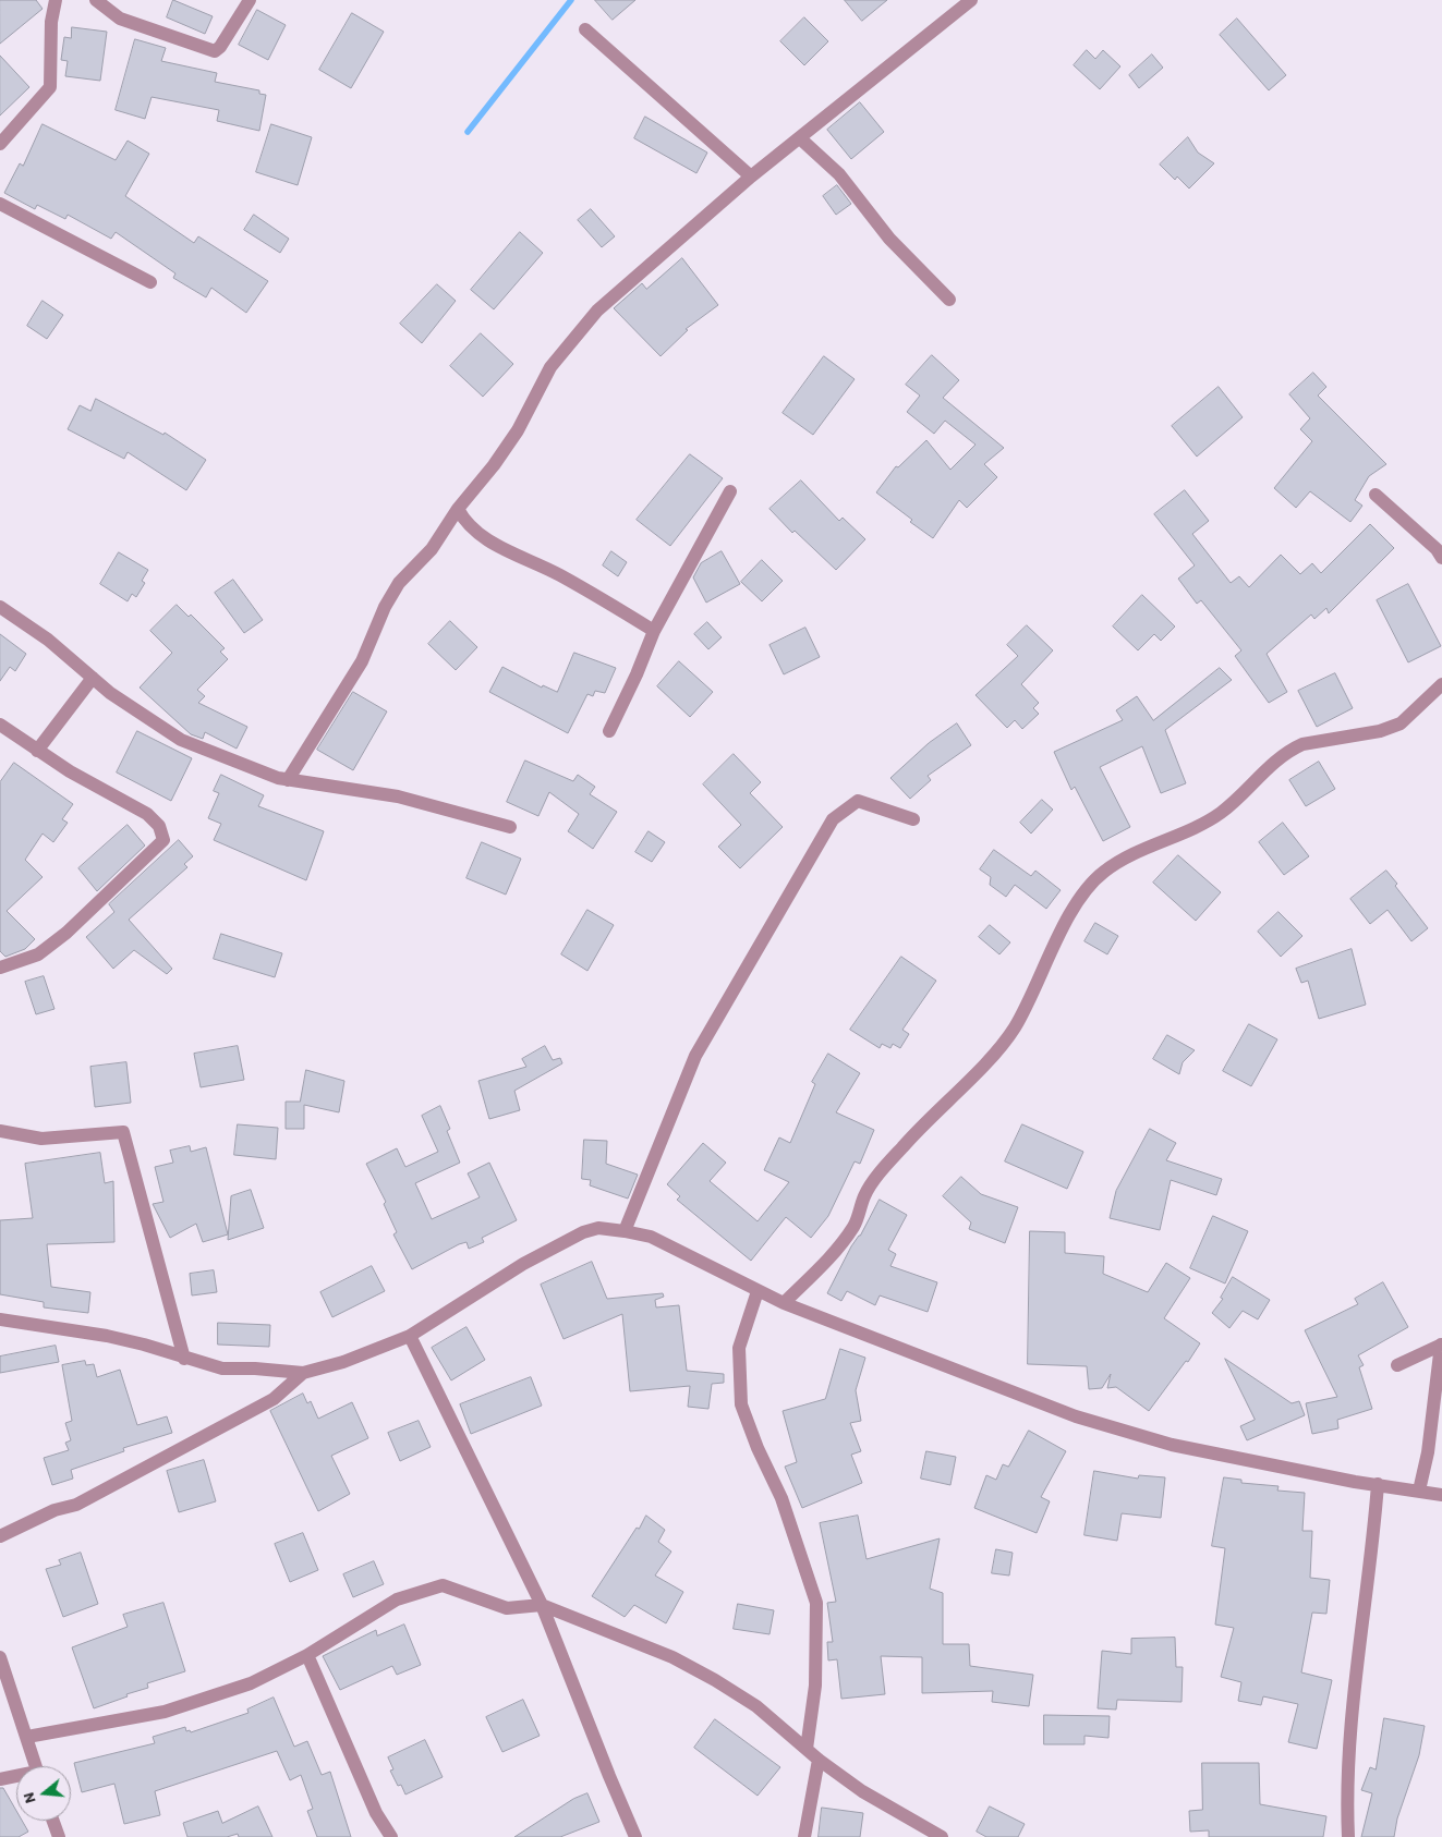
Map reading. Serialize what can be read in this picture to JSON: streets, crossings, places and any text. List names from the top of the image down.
{
  "north": "left"
}
